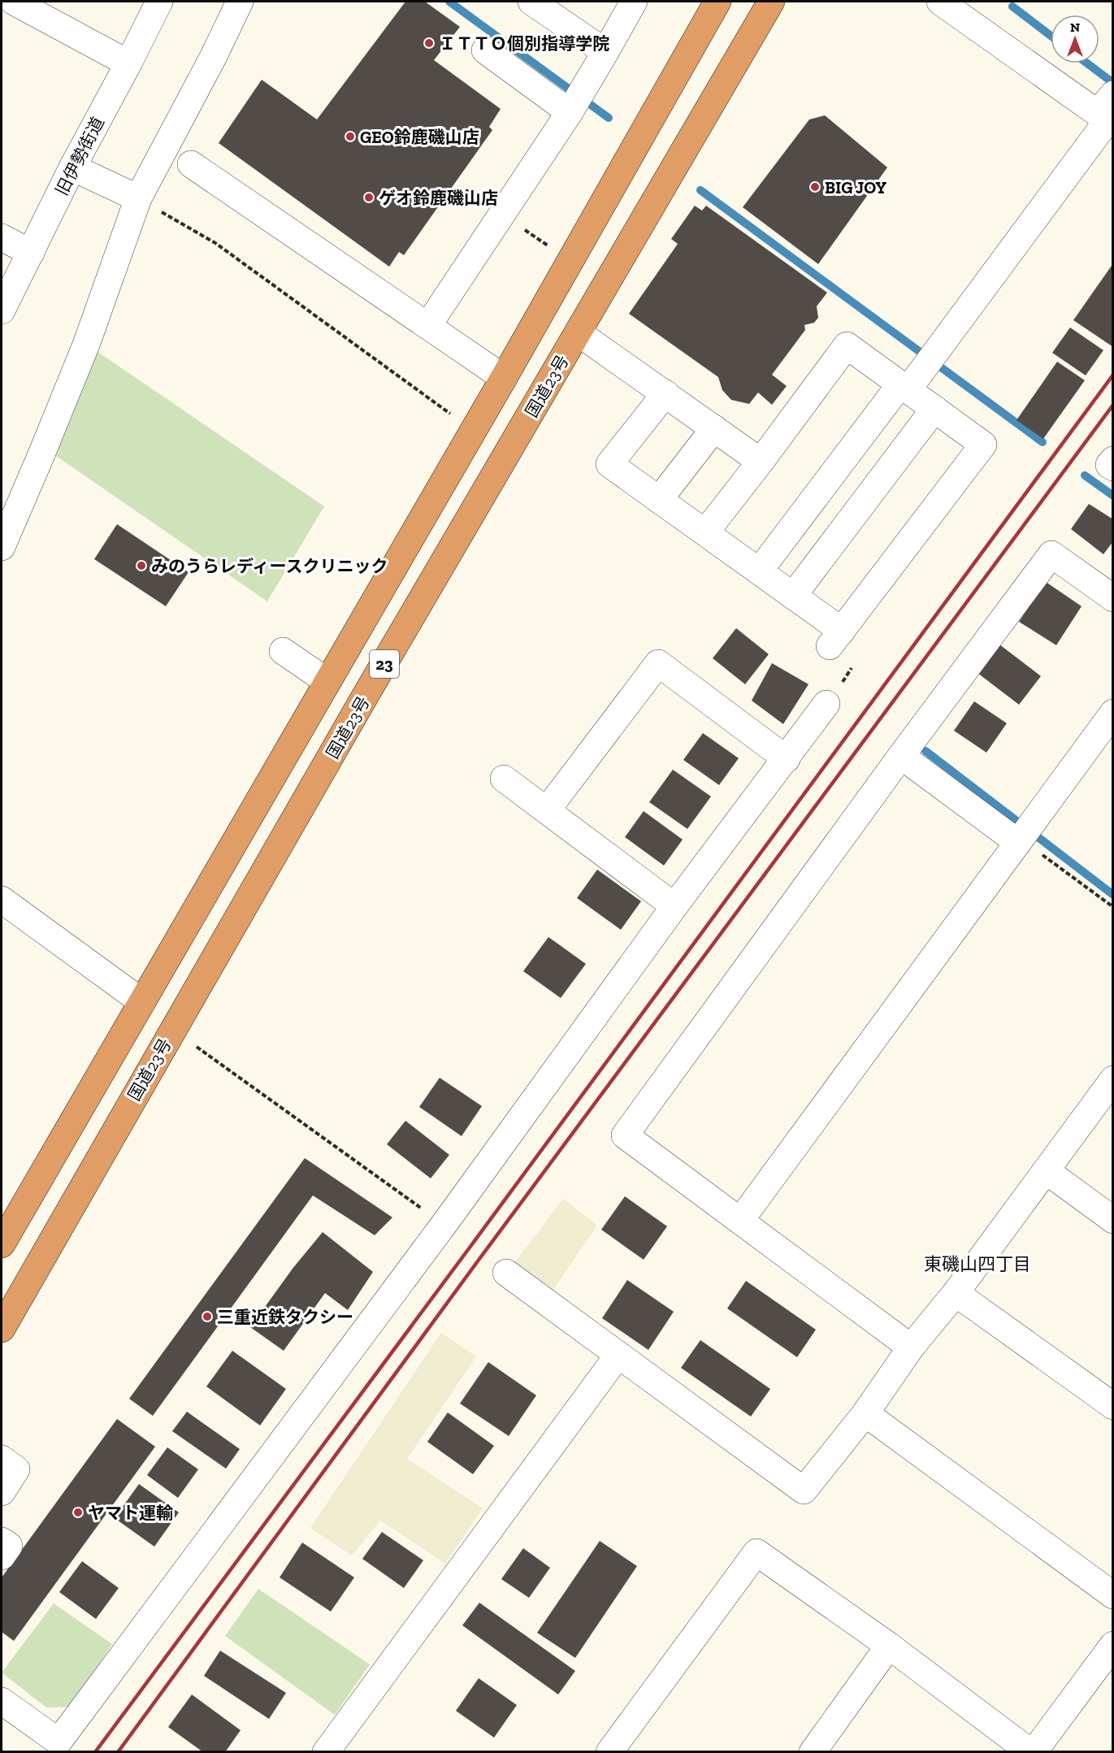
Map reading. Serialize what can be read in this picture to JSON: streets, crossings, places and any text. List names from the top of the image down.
{
  "streets": {
    "highway": ["国道23号", "23"],
    "street": ["旧伊勢街道"]
  },
  "districts": ["東磯山四丁目"],
  "places": [
    "ＩＴＴＯ個別指導学院",
    "GEO鈴鹿磯山店",
    "BIG JOY",
    "ゲオ鈴鹿磯山店",
    "みのうらレディースクリニック",
    "三重近鉄タクシー",
    "ヤマト運輸"
  ],
  "north": "top"
}
